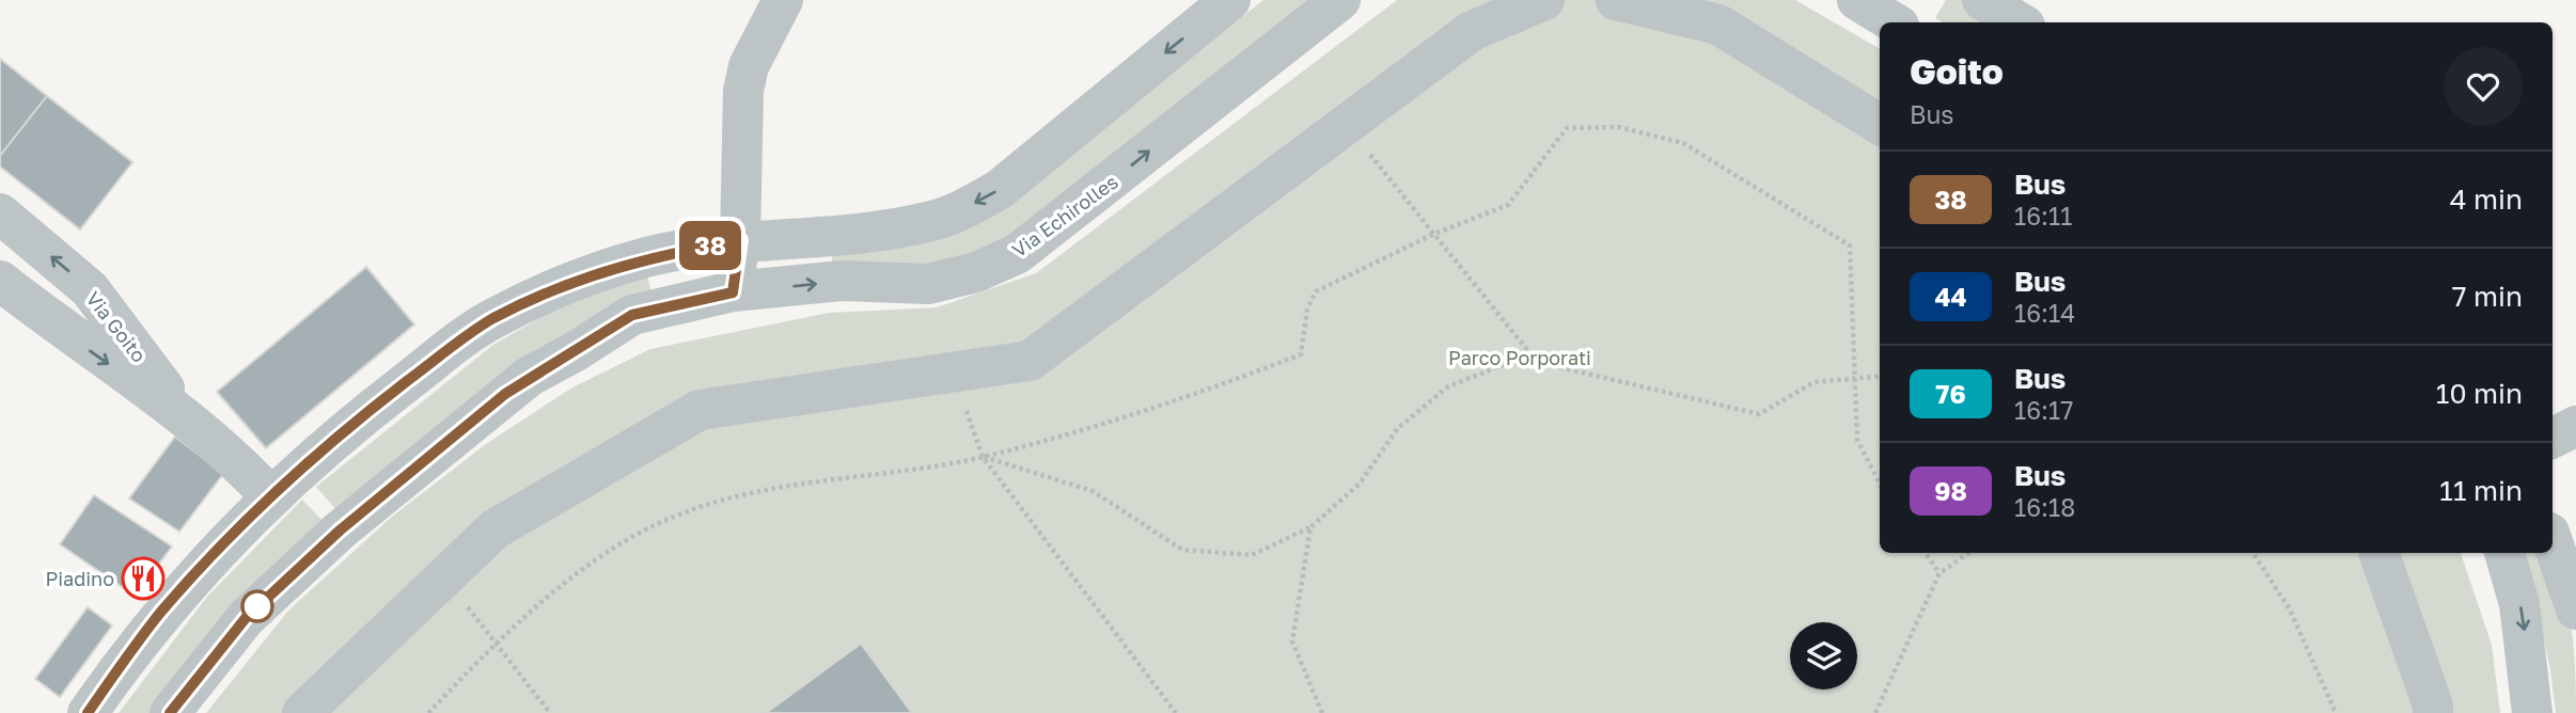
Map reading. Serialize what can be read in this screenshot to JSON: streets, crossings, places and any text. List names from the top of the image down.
{
  "streets": {
    "street": ["Via Echirolles", "Via Goito"]
  },
  "parks": ["Parco Porporati"],
  "places": {
    "restaurant": ["Piadino"]
  },
  "lines": ["bus line 38"],
  "page": {
    "on_map": "38",
    "heading": ["Goito", "Bus"],
    "list": [
      {
        "mark": "38",
        "name": "Bus",
        "note": "16:11",
        "value": "4 min"
      },
      {
        "mark": "44",
        "name": "Bus",
        "note": "16:14",
        "value": "7 min"
      },
      {
        "mark": "76",
        "name": "Bus",
        "note": "16:17",
        "value": "10 min"
      },
      {
        "mark": "98",
        "name": "Bus",
        "note": "16:18",
        "value": "11 min"
      }
    ]
  }
}
